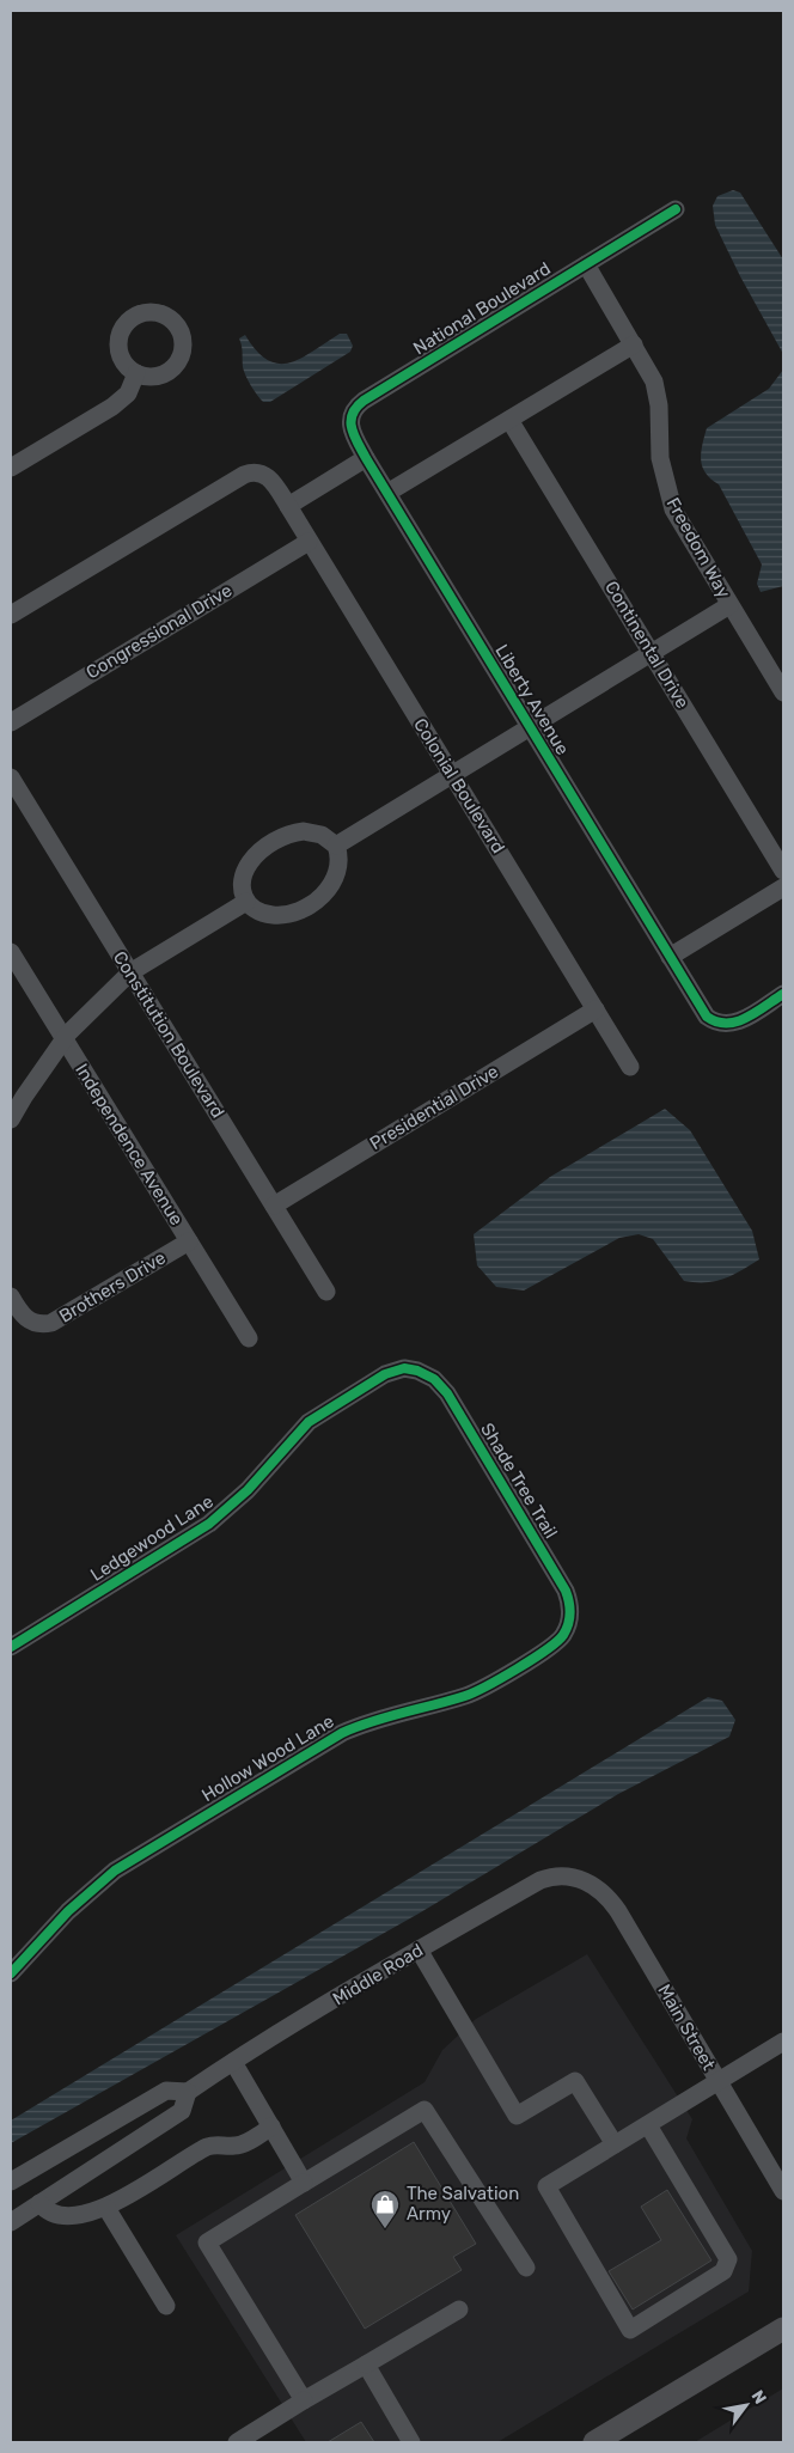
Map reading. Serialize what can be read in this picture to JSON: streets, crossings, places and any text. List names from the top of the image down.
{
  "streets": {
    "street": [
      "National Boulevard",
      "Freedom Way",
      "Congressional Drive",
      "Continental Drive",
      "Liberty Avenue",
      "Colonial Boulevard",
      "Constitution Boulevard",
      "Presidential Drive",
      "Independence Avenue",
      "Brothers Drive",
      "Shade Tree Trail",
      "Ledgewood Lane",
      "Hollow Wood Lane",
      "Middle Road",
      "Main Street"
    ]
  },
  "crossings": [
    ["National Boulevard", "Freedom Way"],
    ["National Boulevard", "Liberty Avenue"],
    ["Congressional Drive", "Colonial Boulevard"],
    ["Colonial Boulevard", "Presidential Drive"],
    ["Constitution Boulevard", "Presidential Drive"],
    ["Independence Avenue", "Brothers Drive"],
    ["Shade Tree Trail", "Ledgewood Lane"],
    ["Shade Tree Trail", "Hollow Wood Lane"],
    ["Middle Road", "Main Street"]
  ],
  "places": {
    "shop": ["The Salvation Army"]
  },
  "north": "top right"
}
